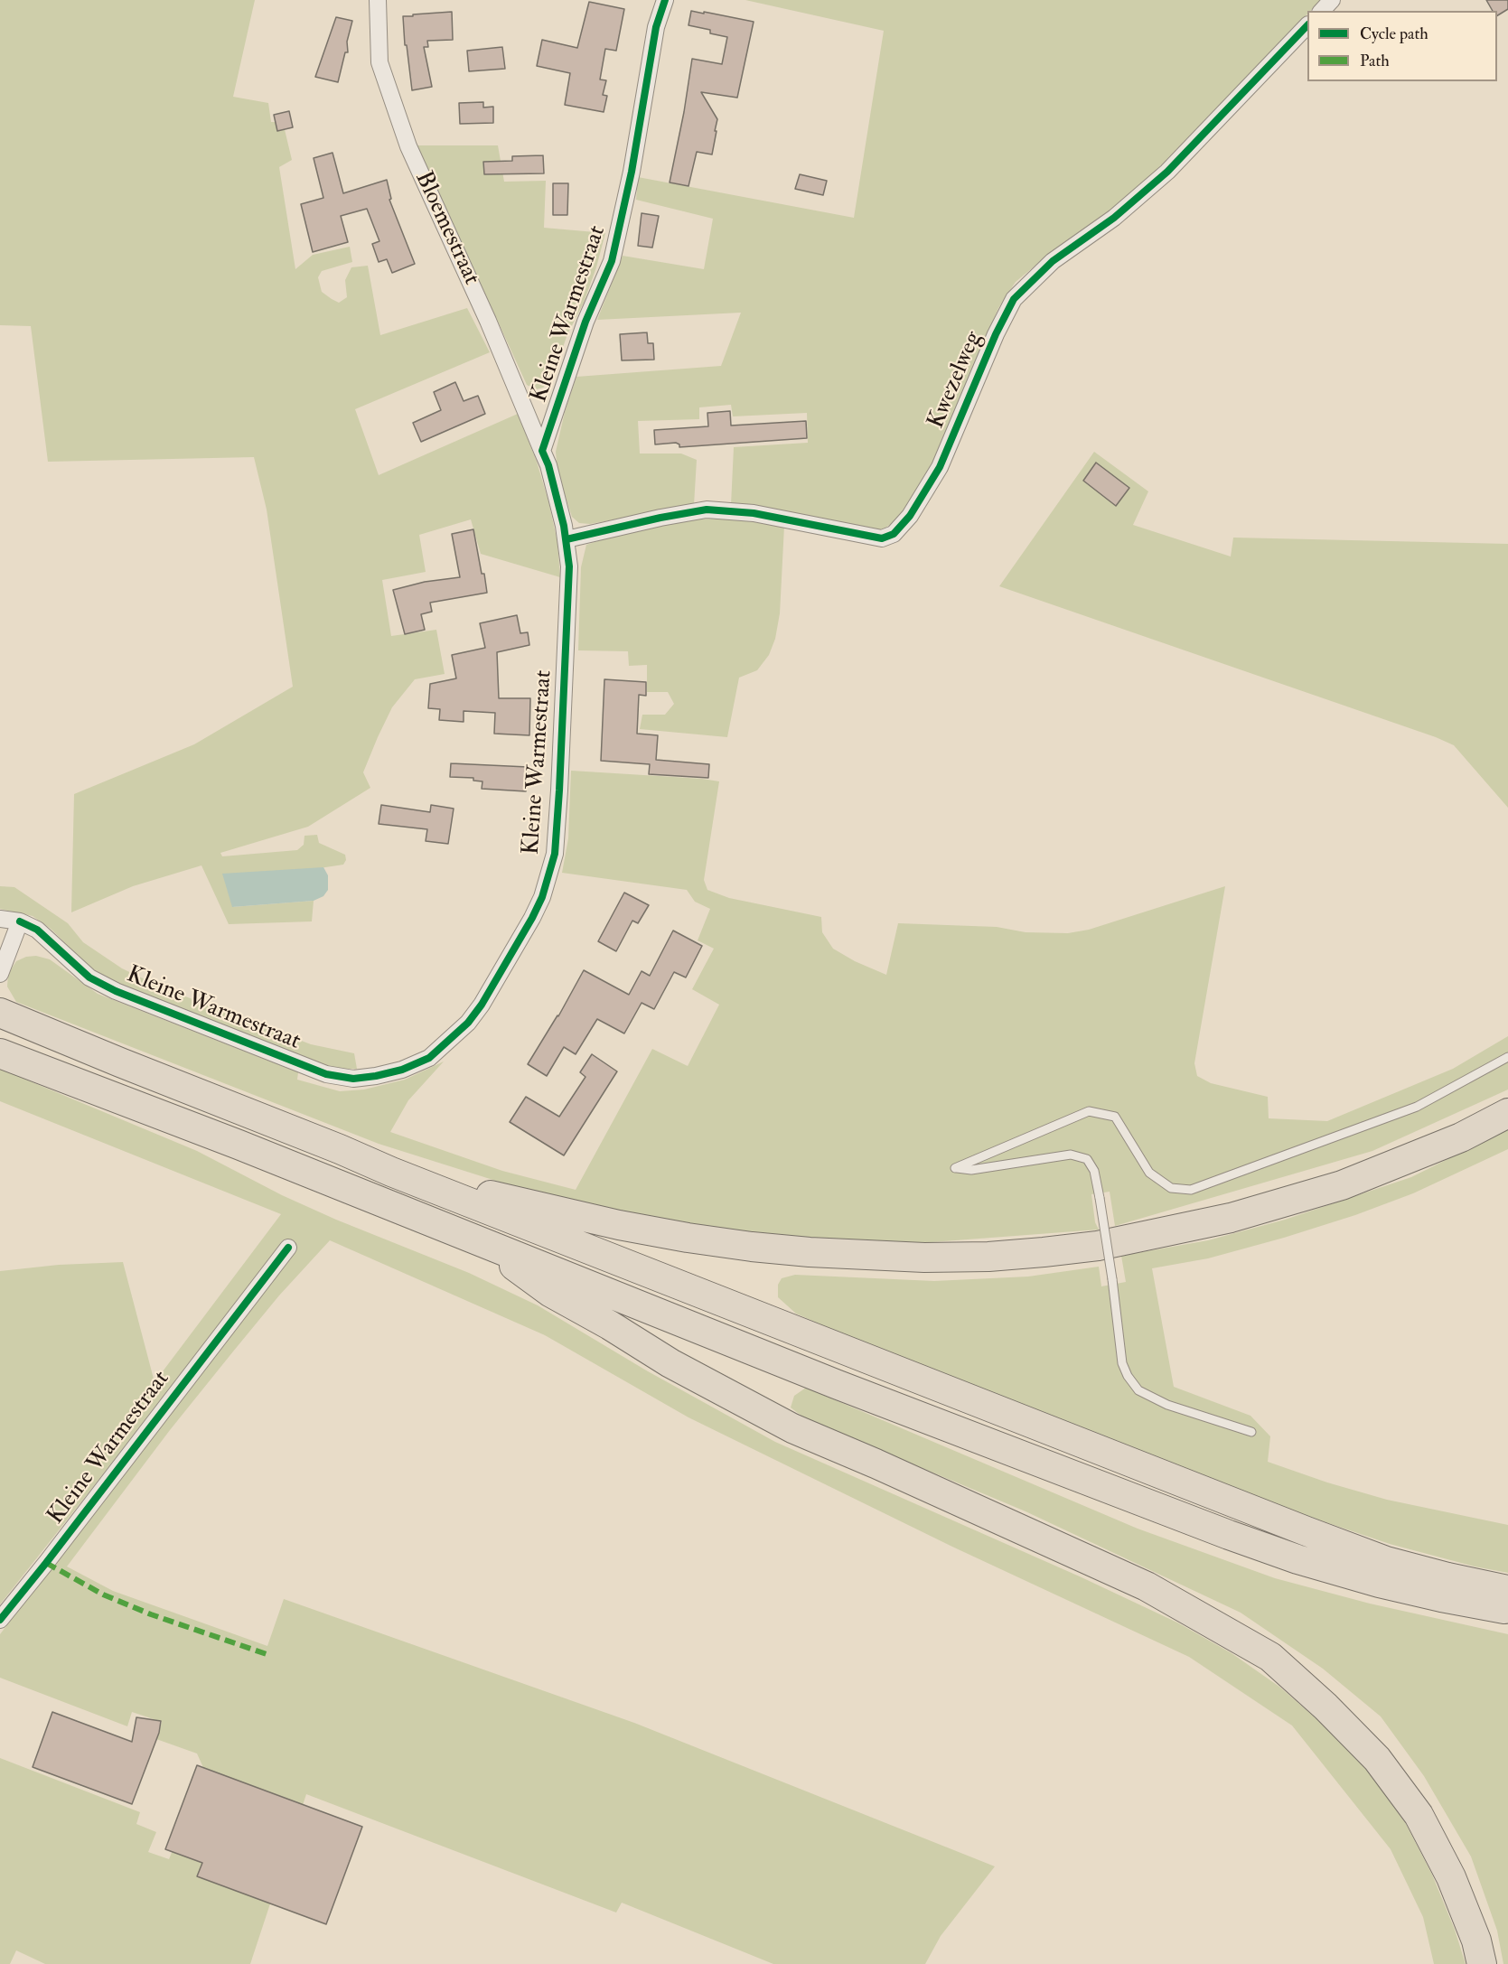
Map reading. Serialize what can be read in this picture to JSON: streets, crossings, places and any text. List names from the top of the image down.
{
  "streets": {
    "street": ["Bloemestraat", "Kleine Warmestraat", "Kwezelweg"]
  },
  "crossings": [
    ["Bloemestraat", "Kleine Warmestraat"],
    ["Kleine Warmestraat", "Kwezelweg"]
  ],
  "legend": ["Cycle path", "Path"]
}
